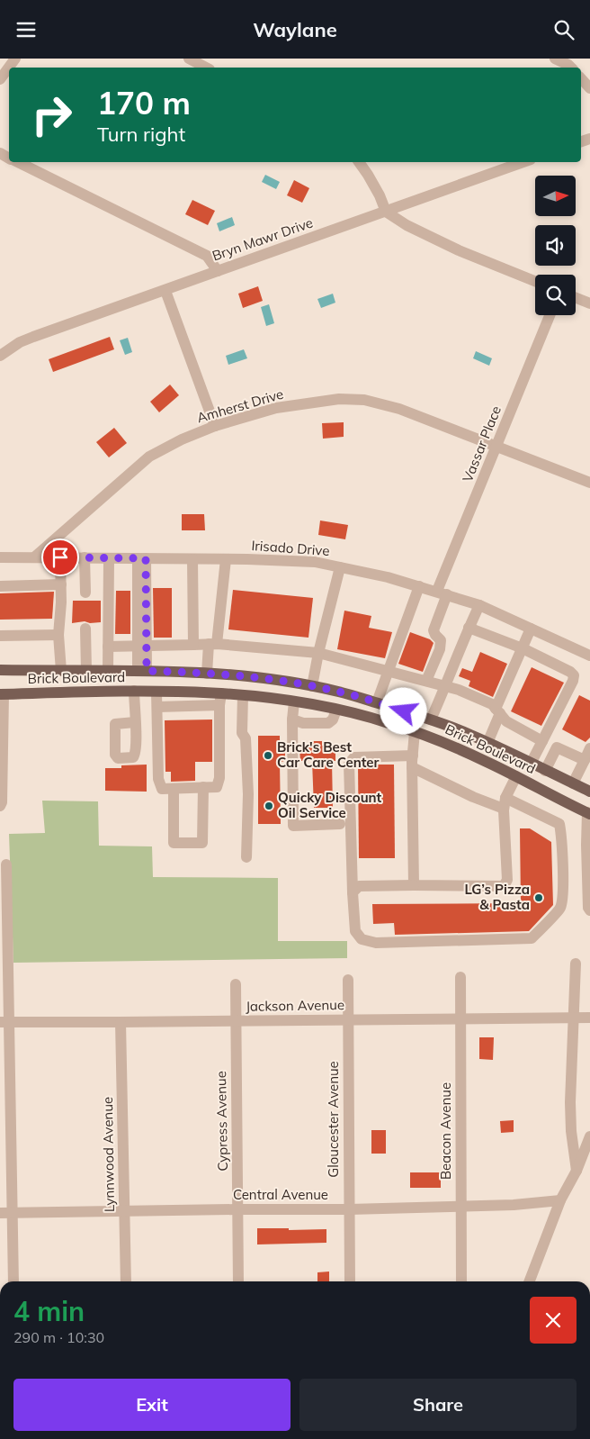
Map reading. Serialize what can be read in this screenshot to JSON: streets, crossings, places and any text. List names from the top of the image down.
{
  "streets": {
    "main road": ["Brick Boulevard"],
    "street": [
      "Bryn Mawr Drive",
      "Amherst Drive",
      "Vassar Place",
      "Irisado Drive",
      "Jackson Avenue",
      "Gloucester Avenue",
      "Cypress Avenue",
      "Beacon Avenue",
      "Lynnwood Avenue",
      "Central Avenue"
    ]
  },
  "crossings": [
    ["Amherst Drive", "Vassar Place"],
    ["Amherst Drive", "Irisado Drive"],
    ["Vassar Place", "Irisado Drive"],
    ["Jackson Avenue", "Gloucester Avenue"],
    ["Jackson Avenue", "Cypress Avenue"],
    ["Jackson Avenue", "Beacon Avenue"],
    ["Jackson Avenue", "Lynnwood Avenue"],
    ["Gloucester Avenue", "Central Avenue"],
    ["Cypress Avenue", "Central Avenue"],
    ["Beacon Avenue", "Central Avenue"],
    ["Lynnwood Avenue", "Central Avenue"]
  ],
  "places": ["Brick's Best Car Care Center", "Quicky Discount Oil Service", "LG’s Pizza & Pasta"],
  "north": "right",
  "page": {
    "header": "Waylane",
    "turn": ["170 m", "Turn right"],
    "heading": ["4 min", "290 m · 10:30"],
    "buttons": ["Exit", "Share"]
  }
}
